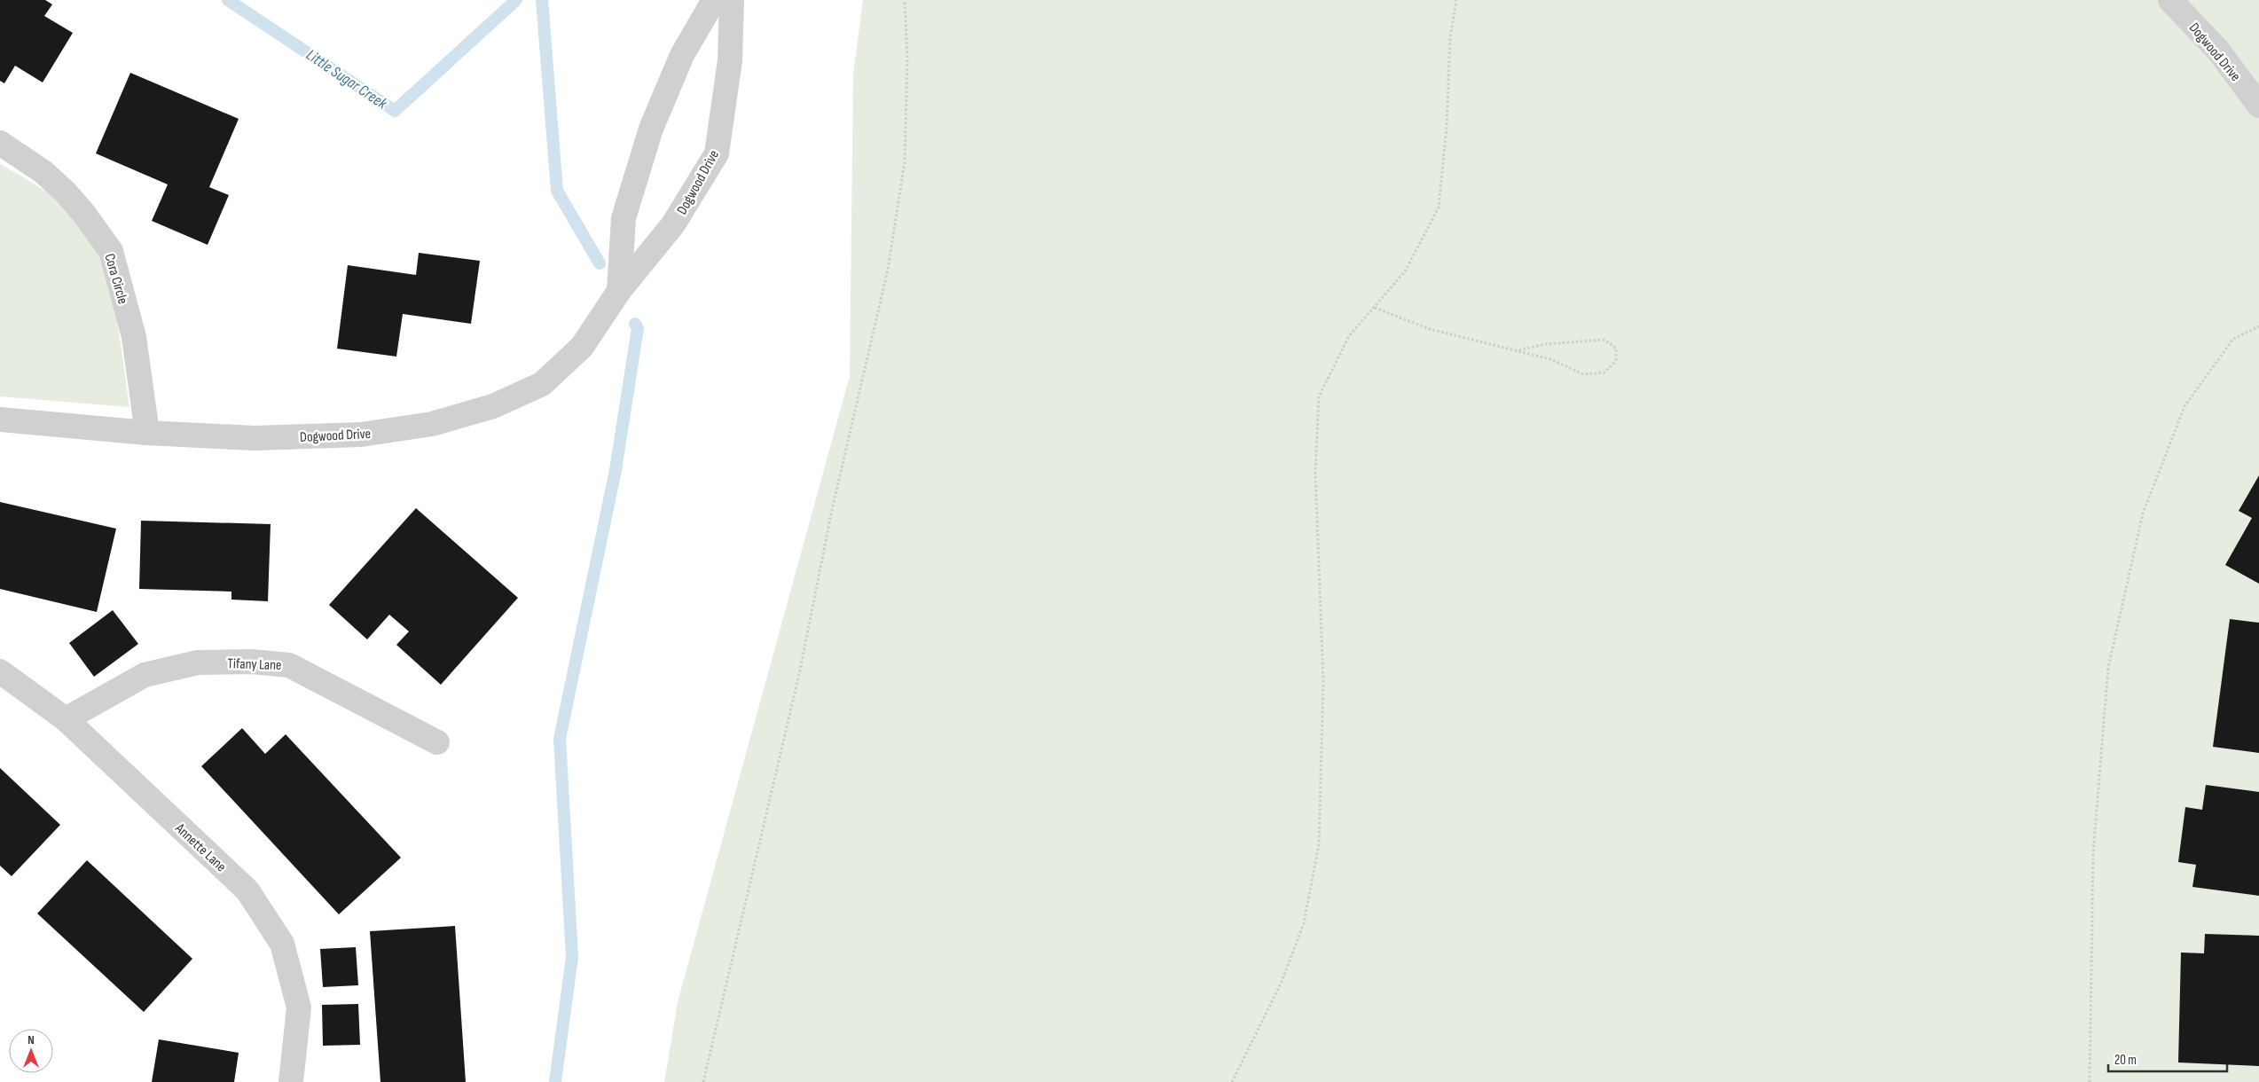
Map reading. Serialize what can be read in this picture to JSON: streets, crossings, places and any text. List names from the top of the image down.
{
  "streets": {
    "street": [
      "Dogwood Drive",
      "Cora Circle",
      "Tifany Lane",
      "Annette Lane"
    ]
  },
  "crossings": [
    ["Dogwood Drive", "Cora Circle"],
    ["Tifany Lane", "Annette Lane"]
  ],
  "water": ["Little Sugar Creek"],
  "scale_bar": "20 m",
  "north": "top"
}
